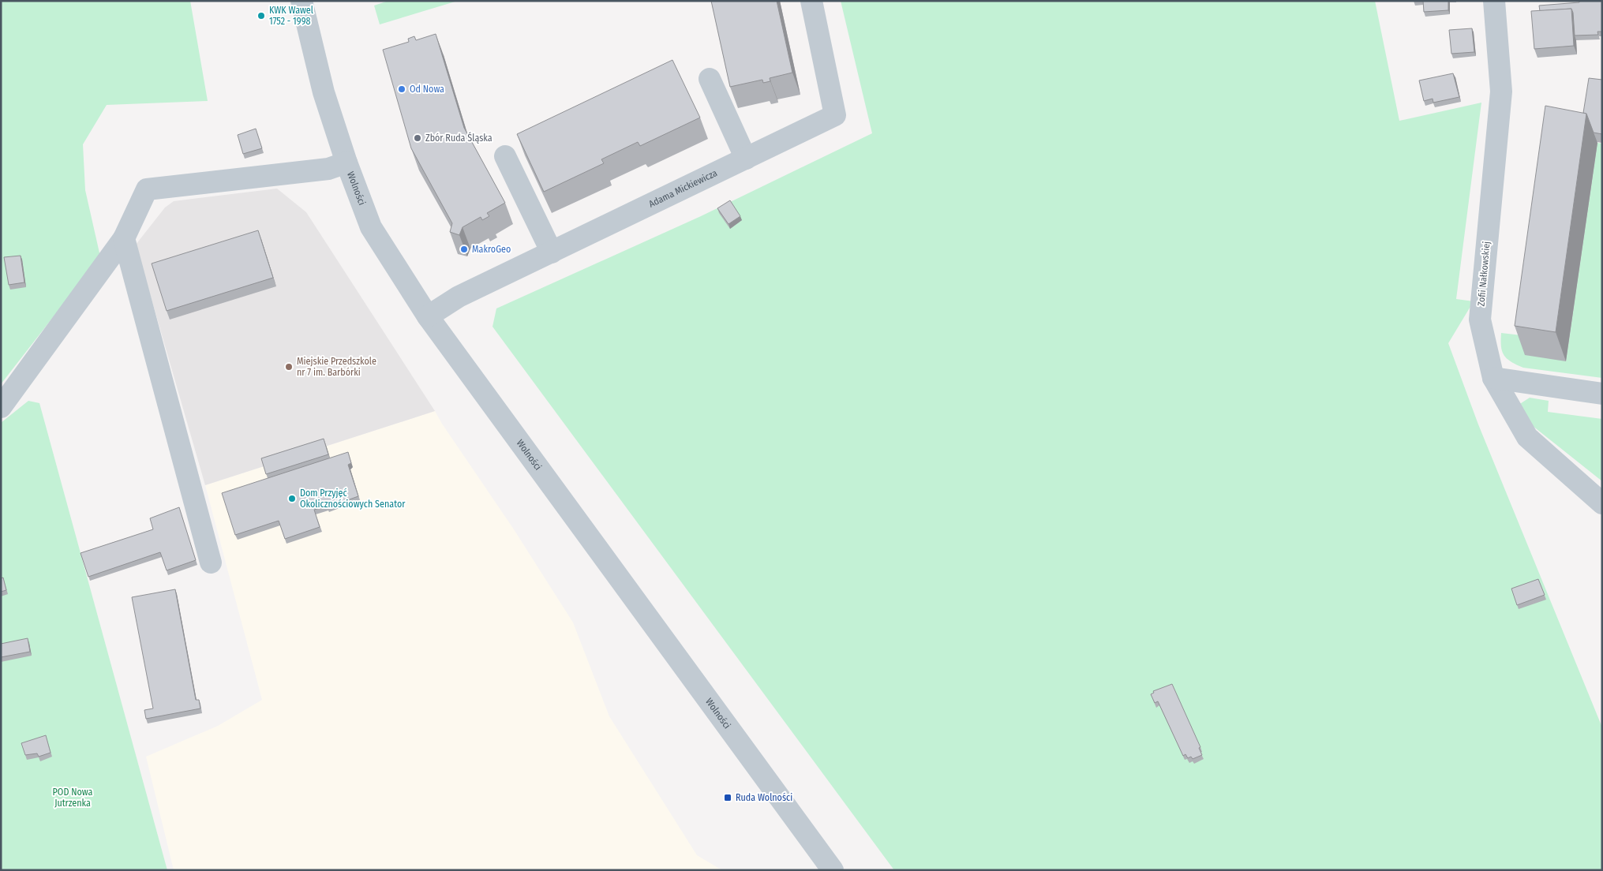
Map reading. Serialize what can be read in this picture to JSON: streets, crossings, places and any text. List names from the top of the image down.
{
  "streets": {
    "street": ["Wolności", "Adama Mickiewicza", "Zofii Nałkowskiej"]
  },
  "crossings": [
    ["Wolności", "Adama Mickiewicza"]
  ],
  "parks": ["POD Nowa Jutrzenka"],
  "places": {
    "other": [
      "KWK Wawel 1752 - 1998",
      "Od Nowa",
      "Zbór Ruda Śląska",
      "MakroGeo",
      "Miejskie Przedszkole nr 7 im. Barbórki",
      "Dom Przyjęć Okolicznościowych Senator"
    ],
    "transit": ["Ruda Wolności"]
  }
}
